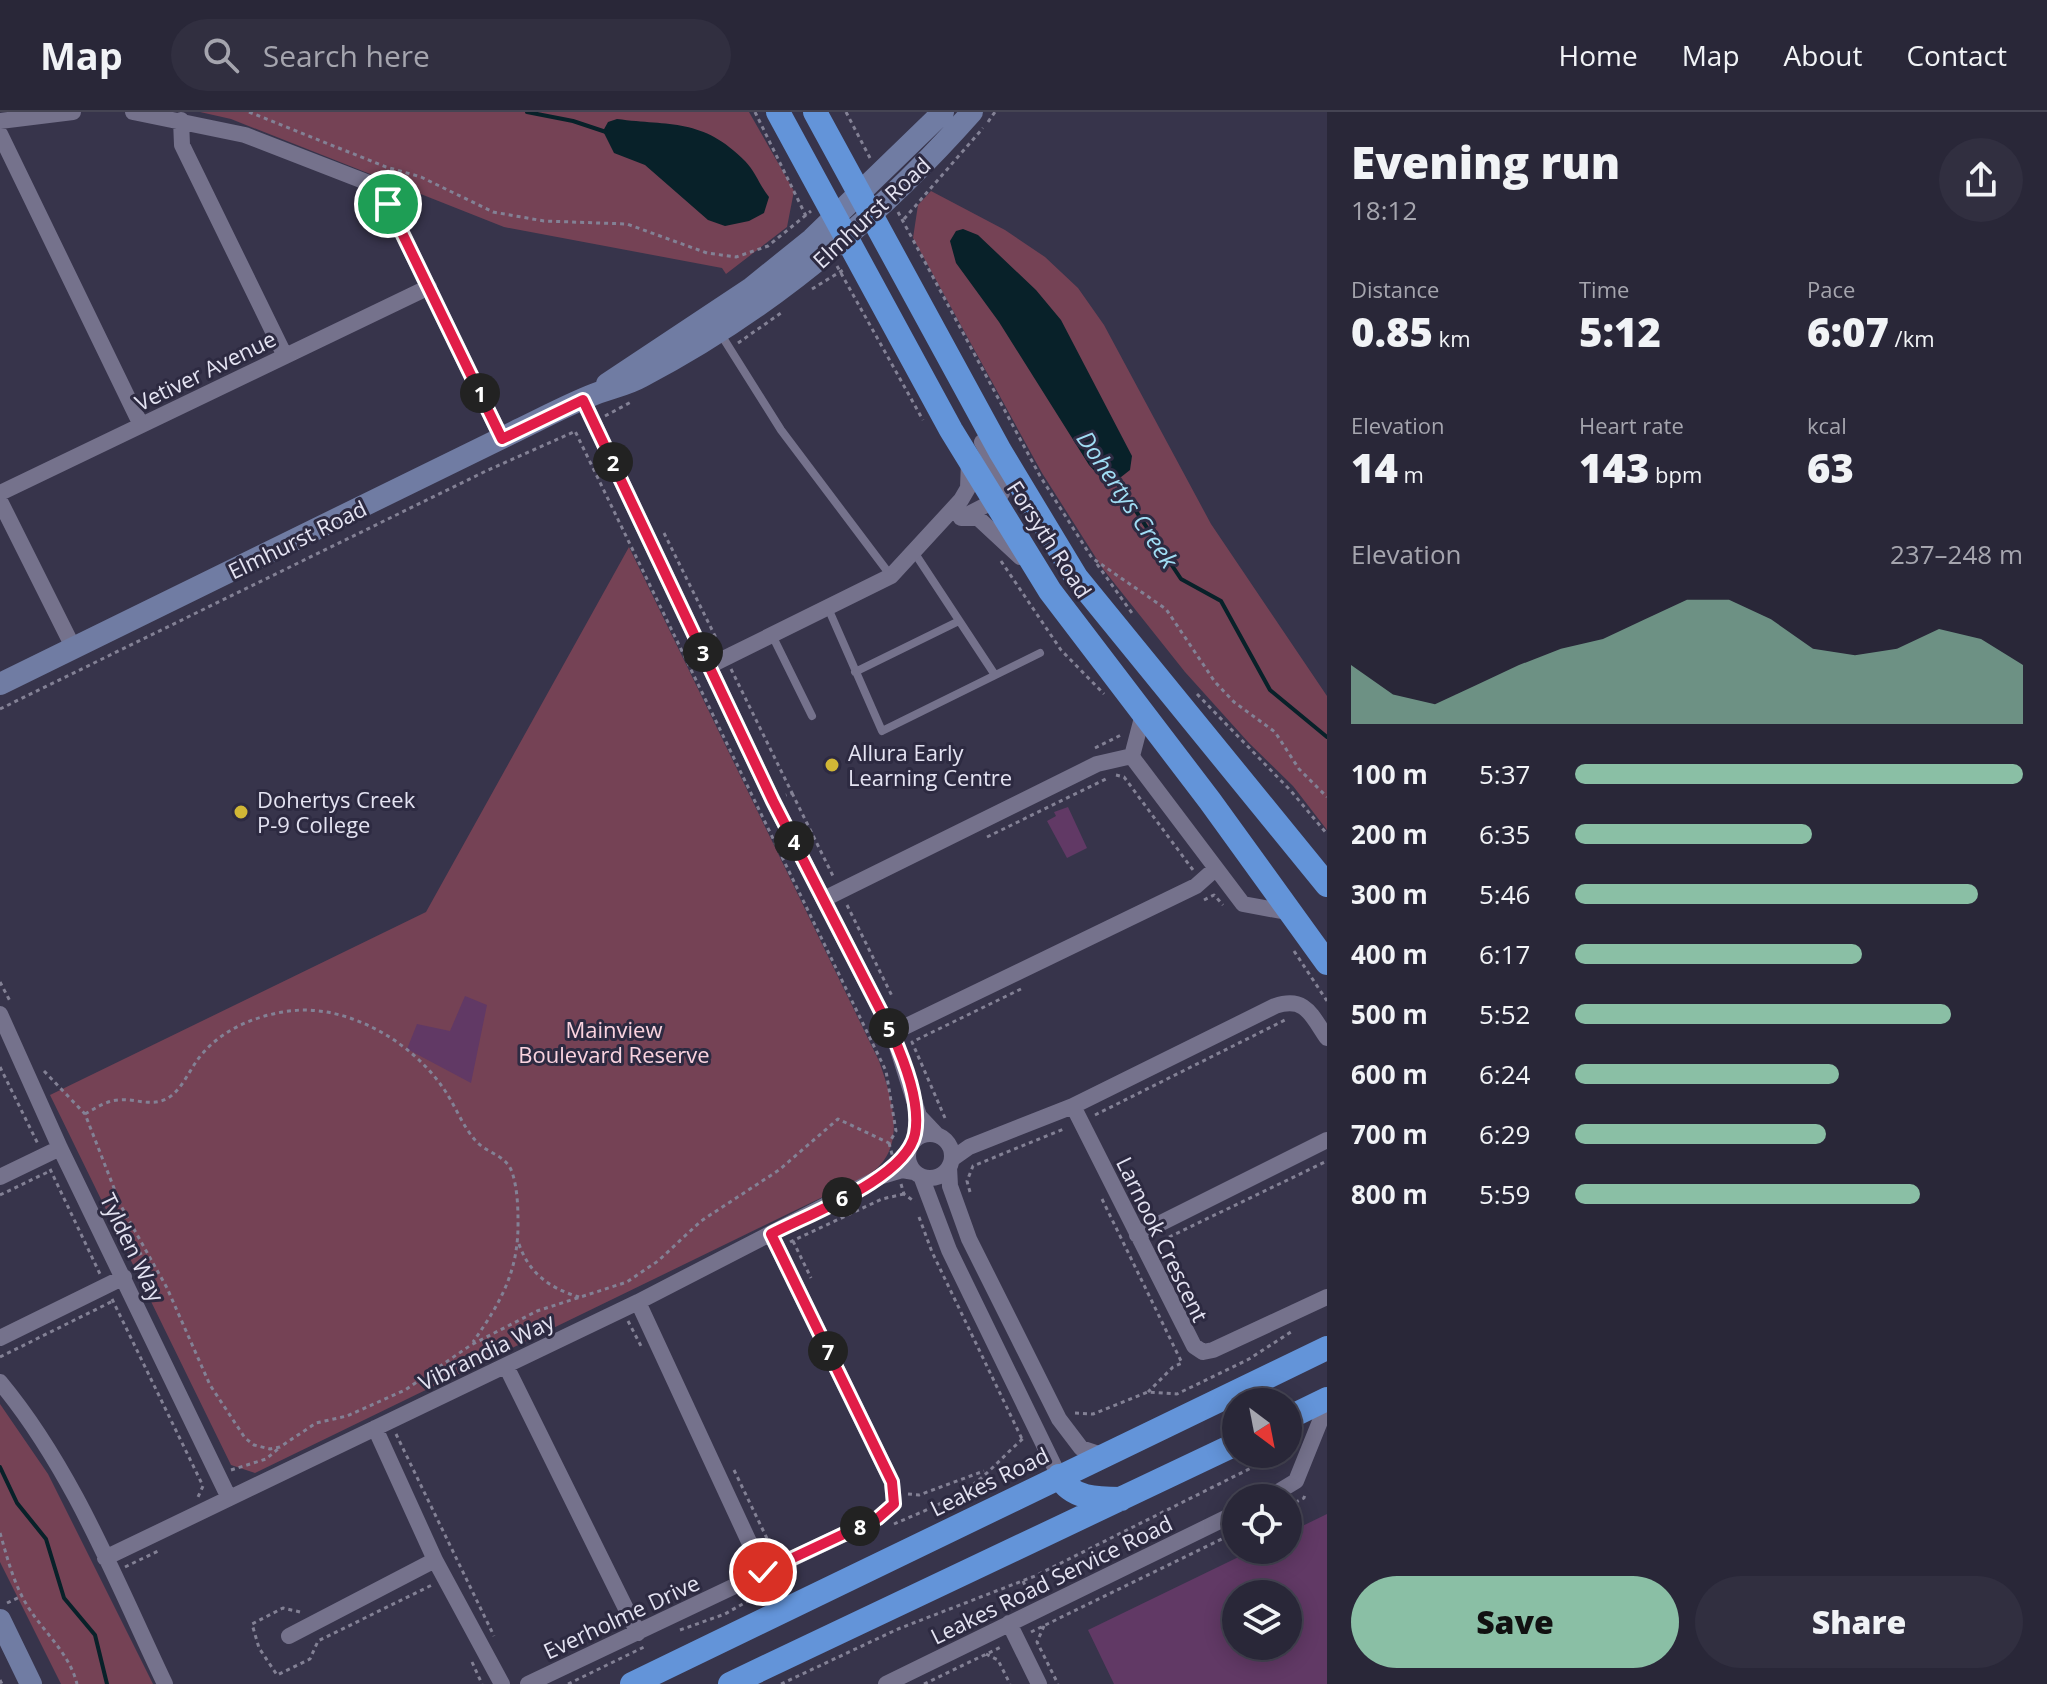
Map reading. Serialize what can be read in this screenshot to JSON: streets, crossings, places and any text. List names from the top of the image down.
{
  "streets": {
    "highway": ["Forsyth Road", "Leakes Road"],
    "street": [
      "Elmhurst Road",
      "Vetiver Avenue",
      "Larnook Crescent",
      "Tylden Way",
      "Vibrandia Way",
      "Leakes Road Service Road",
      "Everholme Drive"
    ]
  },
  "crossings": [
    ["Elmhurst Road", "Forsyth Road"],
    ["Tylden Way", "Vibrandia Way"]
  ],
  "water": ["Dohertys Creek"],
  "parks": ["Mainview Boulevard Reserve"],
  "places": ["Allura Early Learning Centre", "Dohertys Creek P-9 College"],
  "north": "bottom right",
  "page": {
    "header": "Map",
    "search": "Search here",
    "nav": [
      "Home",
      "Map",
      "About",
      "Contact"
    ],
    "heading": ["Evening run", "18:12"],
    "stats": [
      ["Distance", "0.85 km"],
      ["Time", "5:12"],
      ["Pace", "6:07 /km"],
      ["Elevation", "14 m"],
      ["Heart rate", "143 bpm"],
      ["kcal", "63"]
    ],
    "pins": [
      "1",
      "2",
      "3",
      "4",
      "5",
      "6",
      "7",
      "8"
    ],
    "chart": ["Elevation", "237–248 m"],
    "list": [
      {
        "name": "100 m",
        "note": "5:37"
      },
      {
        "name": "200 m",
        "note": "6:35"
      },
      {
        "name": "300 m",
        "note": "5:46"
      },
      {
        "name": "400 m",
        "note": "6:17"
      },
      {
        "name": "500 m",
        "note": "5:52"
      },
      {
        "name": "600 m",
        "note": "6:24"
      },
      {
        "name": "700 m",
        "note": "6:29"
      },
      {
        "name": "800 m",
        "note": "5:59"
      }
    ],
    "buttons": ["Save", "Share"]
  }
}
